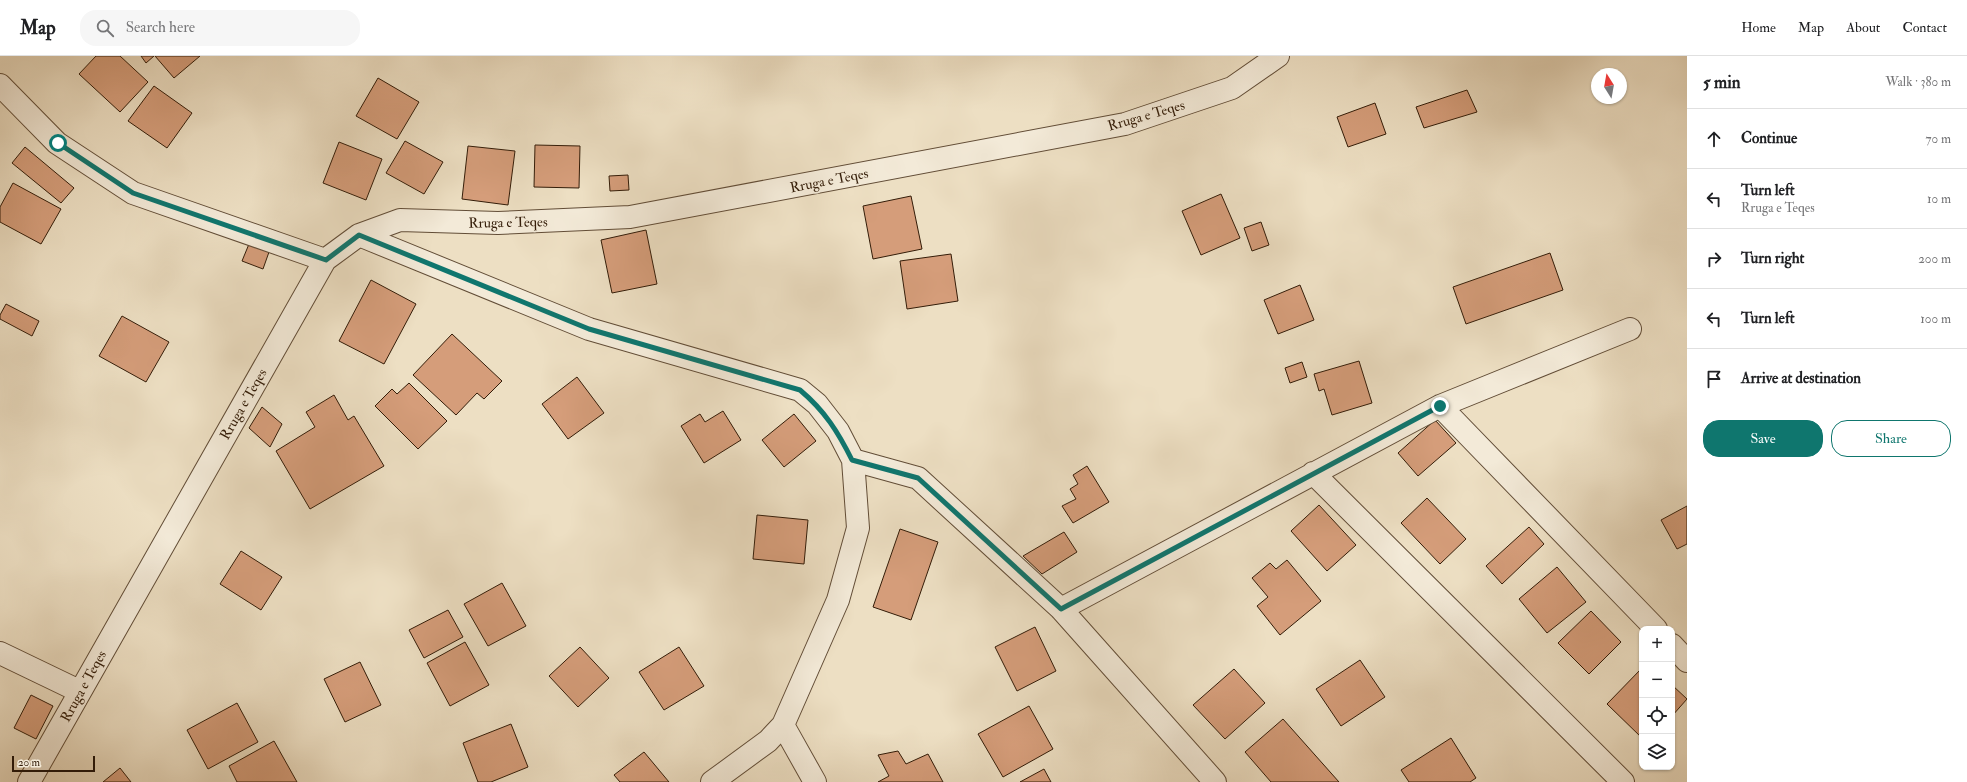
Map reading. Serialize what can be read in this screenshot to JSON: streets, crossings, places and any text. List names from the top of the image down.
{
  "streets": {
    "street": ["Rruga e Teqes"]
  },
  "scale_bar": "20 m",
  "north": "top",
  "page": {
    "header": "Map",
    "search": "Search here",
    "nav": [
      "Home",
      "Map",
      "About",
      "Contact"
    ],
    "heading": ["5 min", "Walk · 380 m"],
    "list": [
      ["Continue", "70 m"],
      ["Turn left", "Rruga e Teqes", "10 m"],
      ["Turn right", "200 m"],
      ["Turn left", "100 m"],
      "Arrive at destination"
    ],
    "buttons": ["Save", "Share"],
    "map_buttons": ["+", "−"],
    "scale": "20 m"
  }
}
